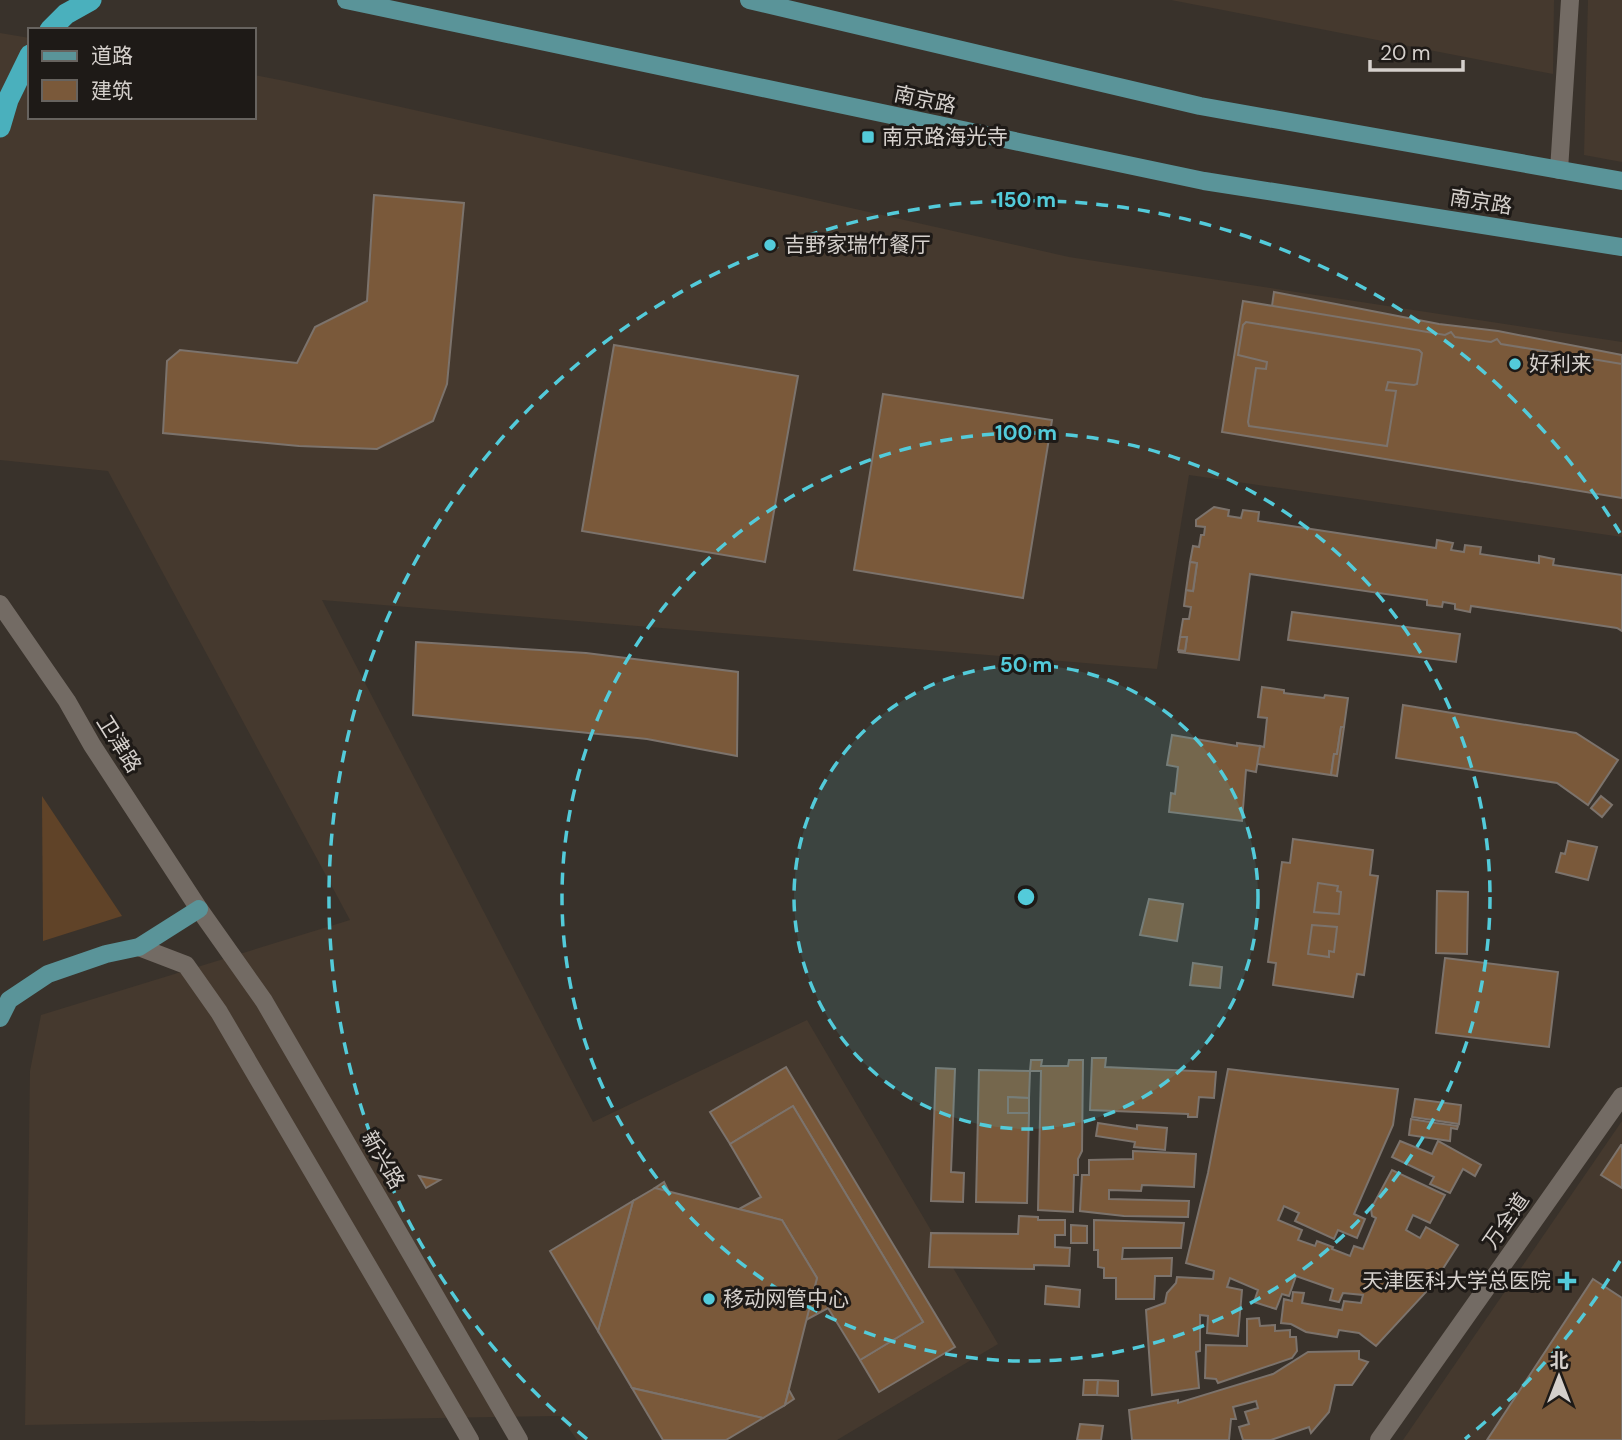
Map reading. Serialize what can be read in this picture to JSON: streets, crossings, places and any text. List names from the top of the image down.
{
  "streets": {
    "main road": [
      "南京路",
      "卫津路",
      "新兴路",
      "万全道"
    ]
  },
  "crossings": [
    ["卫津路", "新兴路"]
  ],
  "places": {
    "transit": ["南京路海光寺"],
    "other": ["吉野家瑞竹餐厅", "好利来", "移动网管中心"],
    "health": ["天津医科大学总医院"]
  },
  "legend": ["道路", "建筑"],
  "scale_bar": "20 m",
  "north": "top",
  "rings": ["150 m", "100 m", "50 m"]
}
